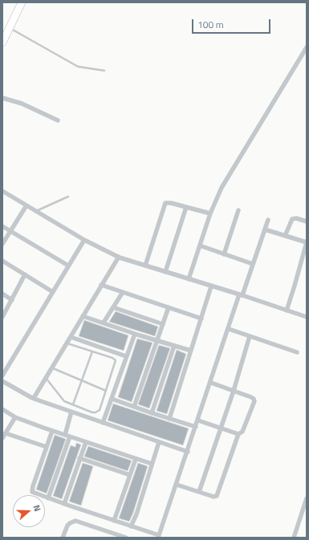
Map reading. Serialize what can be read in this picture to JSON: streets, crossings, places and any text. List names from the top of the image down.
{
  "scale_bar": "100 m",
  "north": "right"
}
